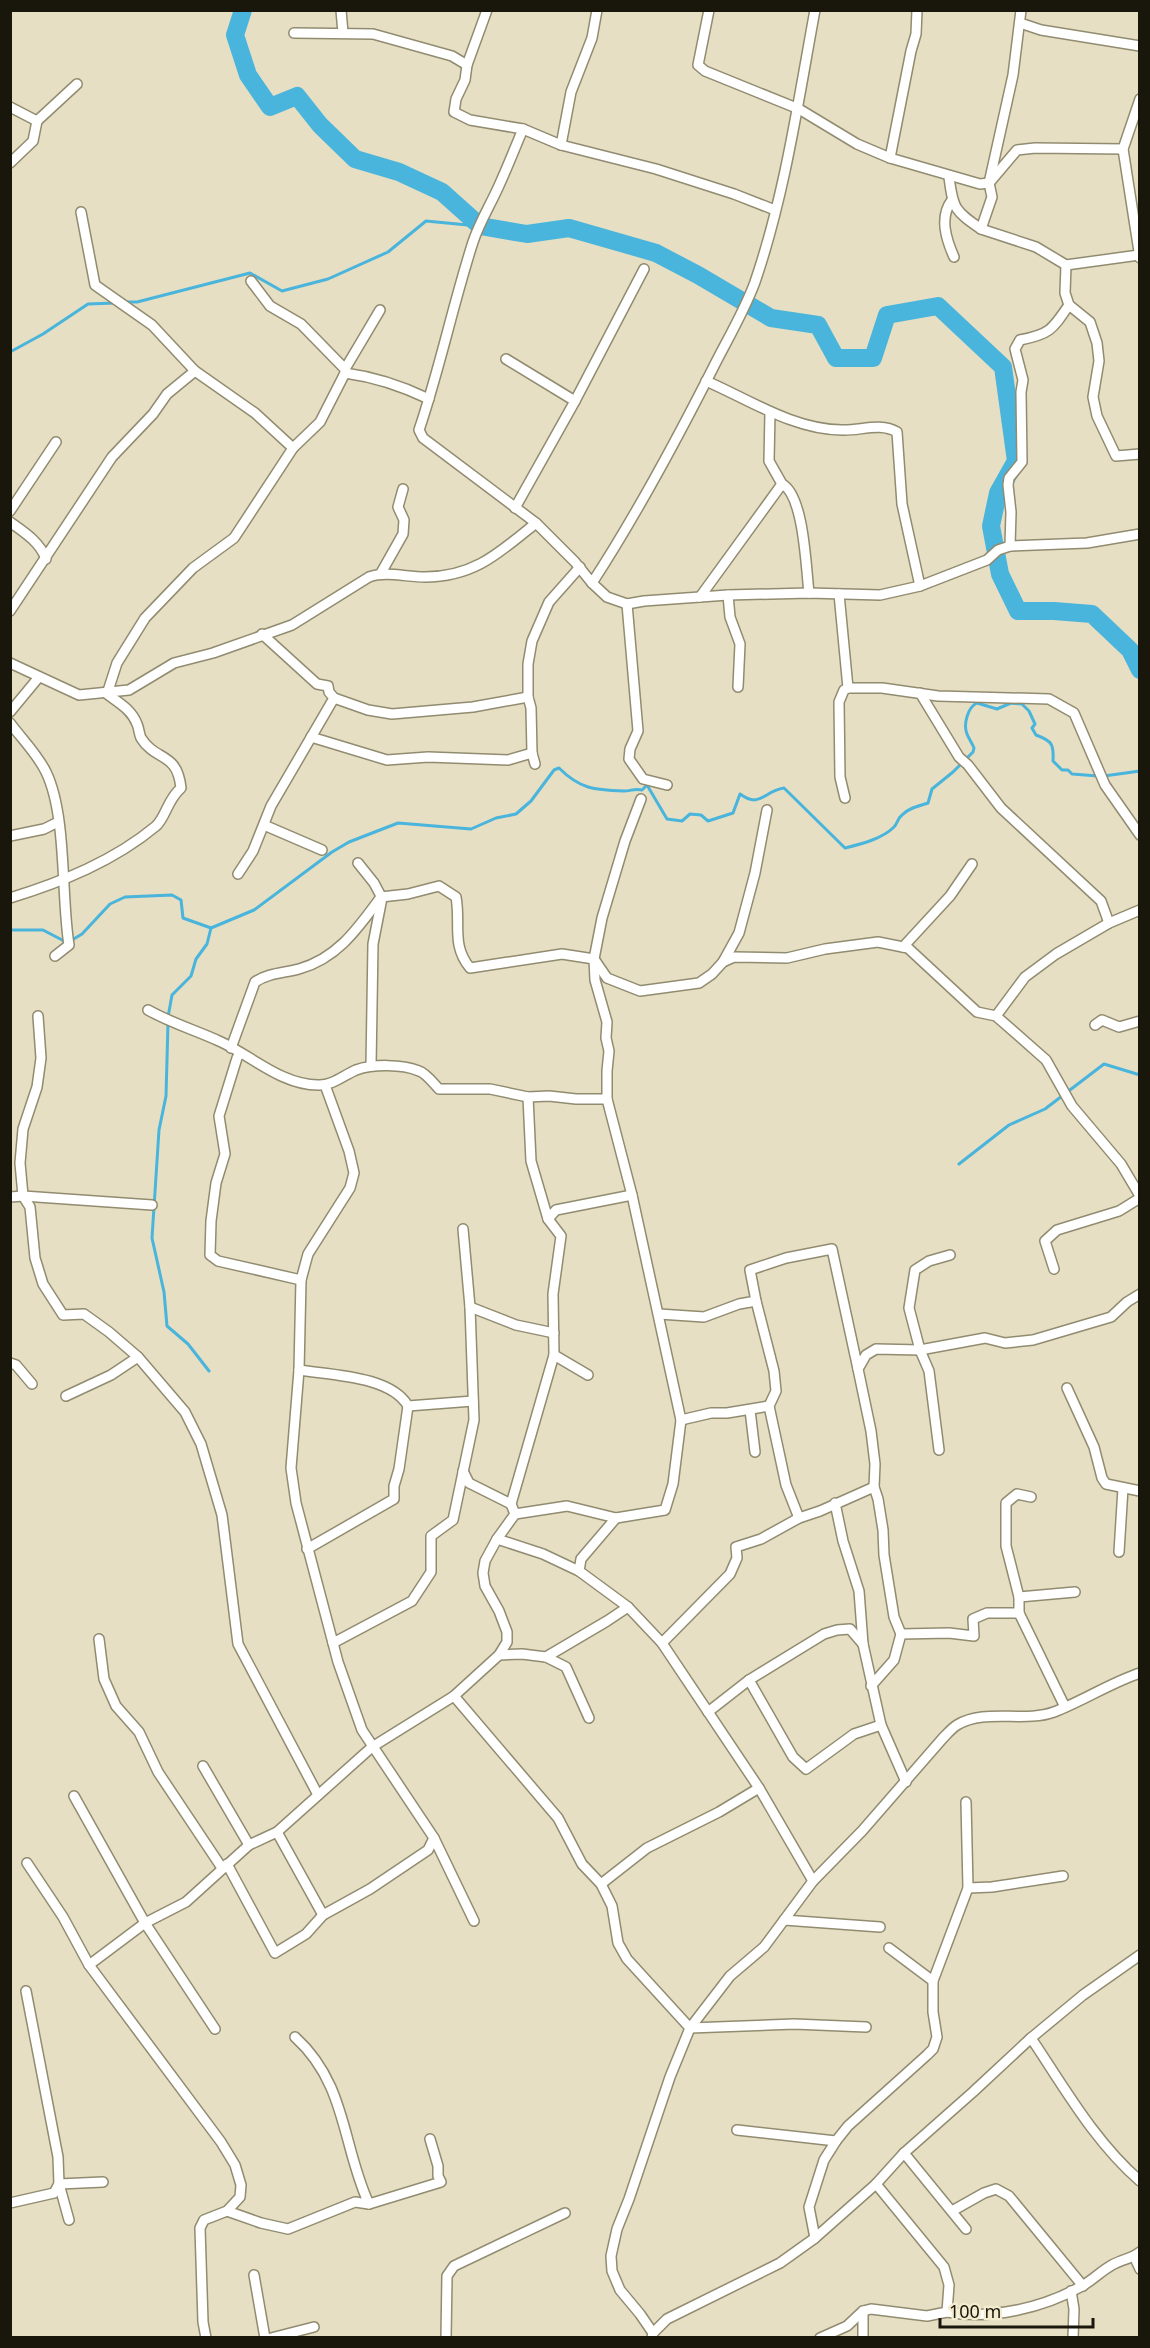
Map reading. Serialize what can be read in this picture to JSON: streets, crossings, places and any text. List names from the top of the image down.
{
  "scale_bar": "100 m"
}
